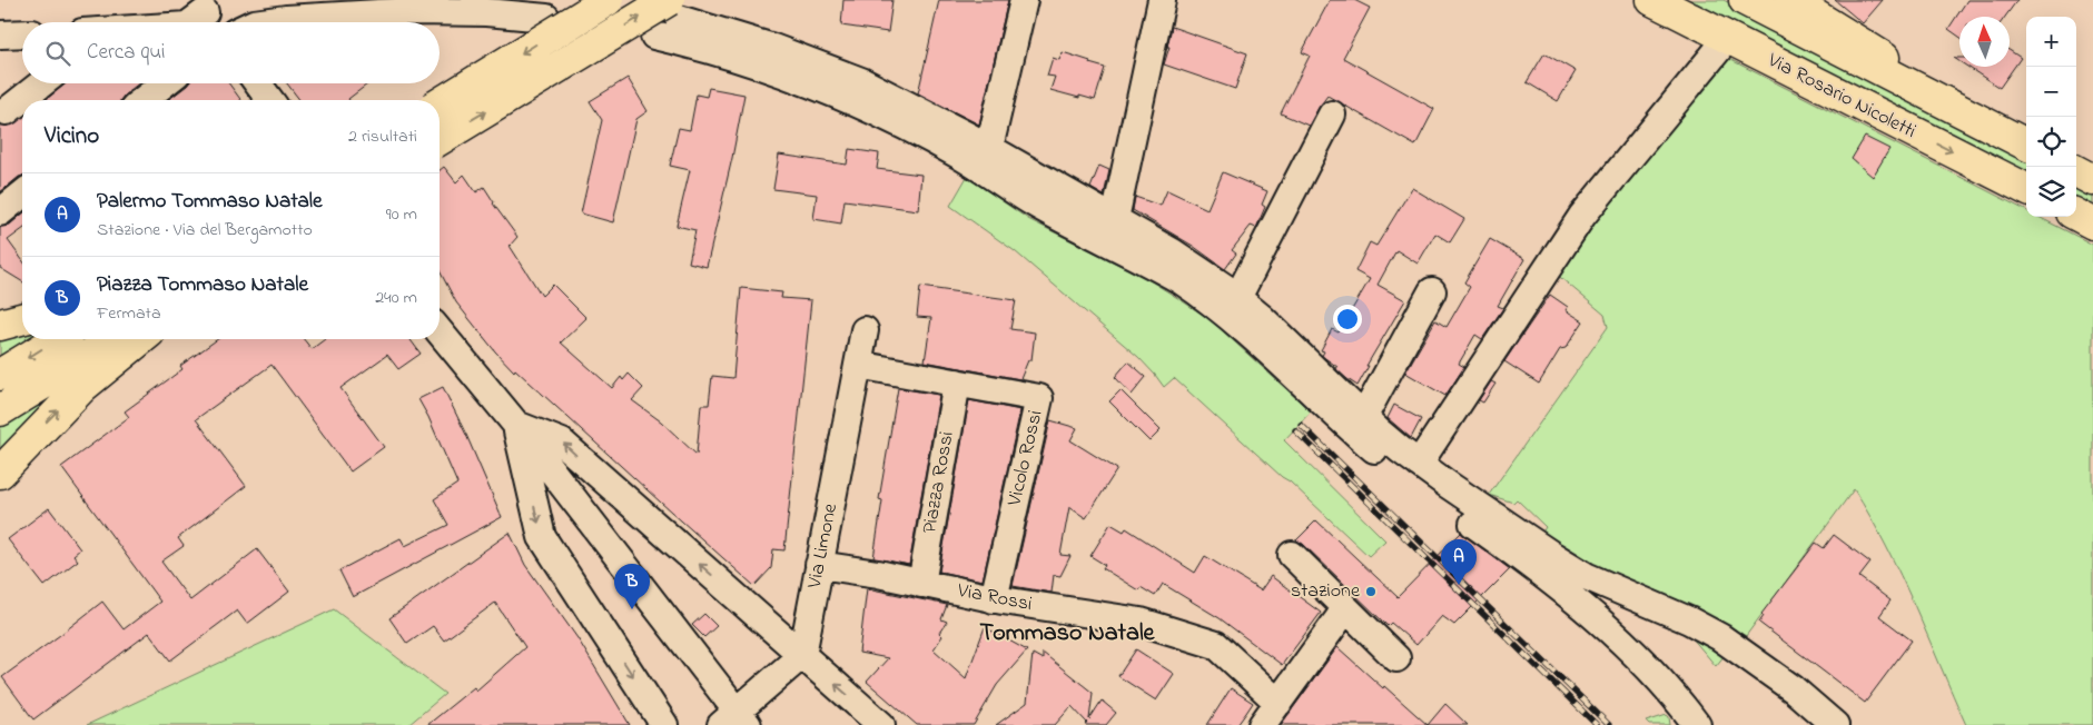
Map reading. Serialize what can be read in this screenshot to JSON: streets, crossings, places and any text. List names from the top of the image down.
{
  "streets": {
    "main road": ["Via Rosario Nicoletti"],
    "street": [
      "Vicolo Rossi",
      "Piazza Rossi",
      "Via Limone",
      "Via Rossi"
    ]
  },
  "crossings": [
    ["Vicolo Rossi", "Piazza Rossi"],
    ["Vicolo Rossi", "Via Rossi"],
    ["Piazza Rossi", "Via Rossi"],
    ["Via Limone", "Via Rossi"]
  ],
  "districts": ["Tommaso Natale"],
  "places": ["stazione"],
  "north": "top",
  "page": {
    "map_buttons": ["+", "−"],
    "search": "Cerca qui",
    "heading": ["Vicino", "2 risultati"],
    "list": [
      {
        "mark": "A",
        "name": "Palermo Tommaso Natale",
        "note": "Stazione · Via del Bergamotto",
        "value": "90 m"
      },
      {
        "mark": "B",
        "name": "Piazza Tommaso Natale",
        "note": "Fermata",
        "value": "240 m"
      }
    ],
    "pins": ["A", "B"]
  }
}
